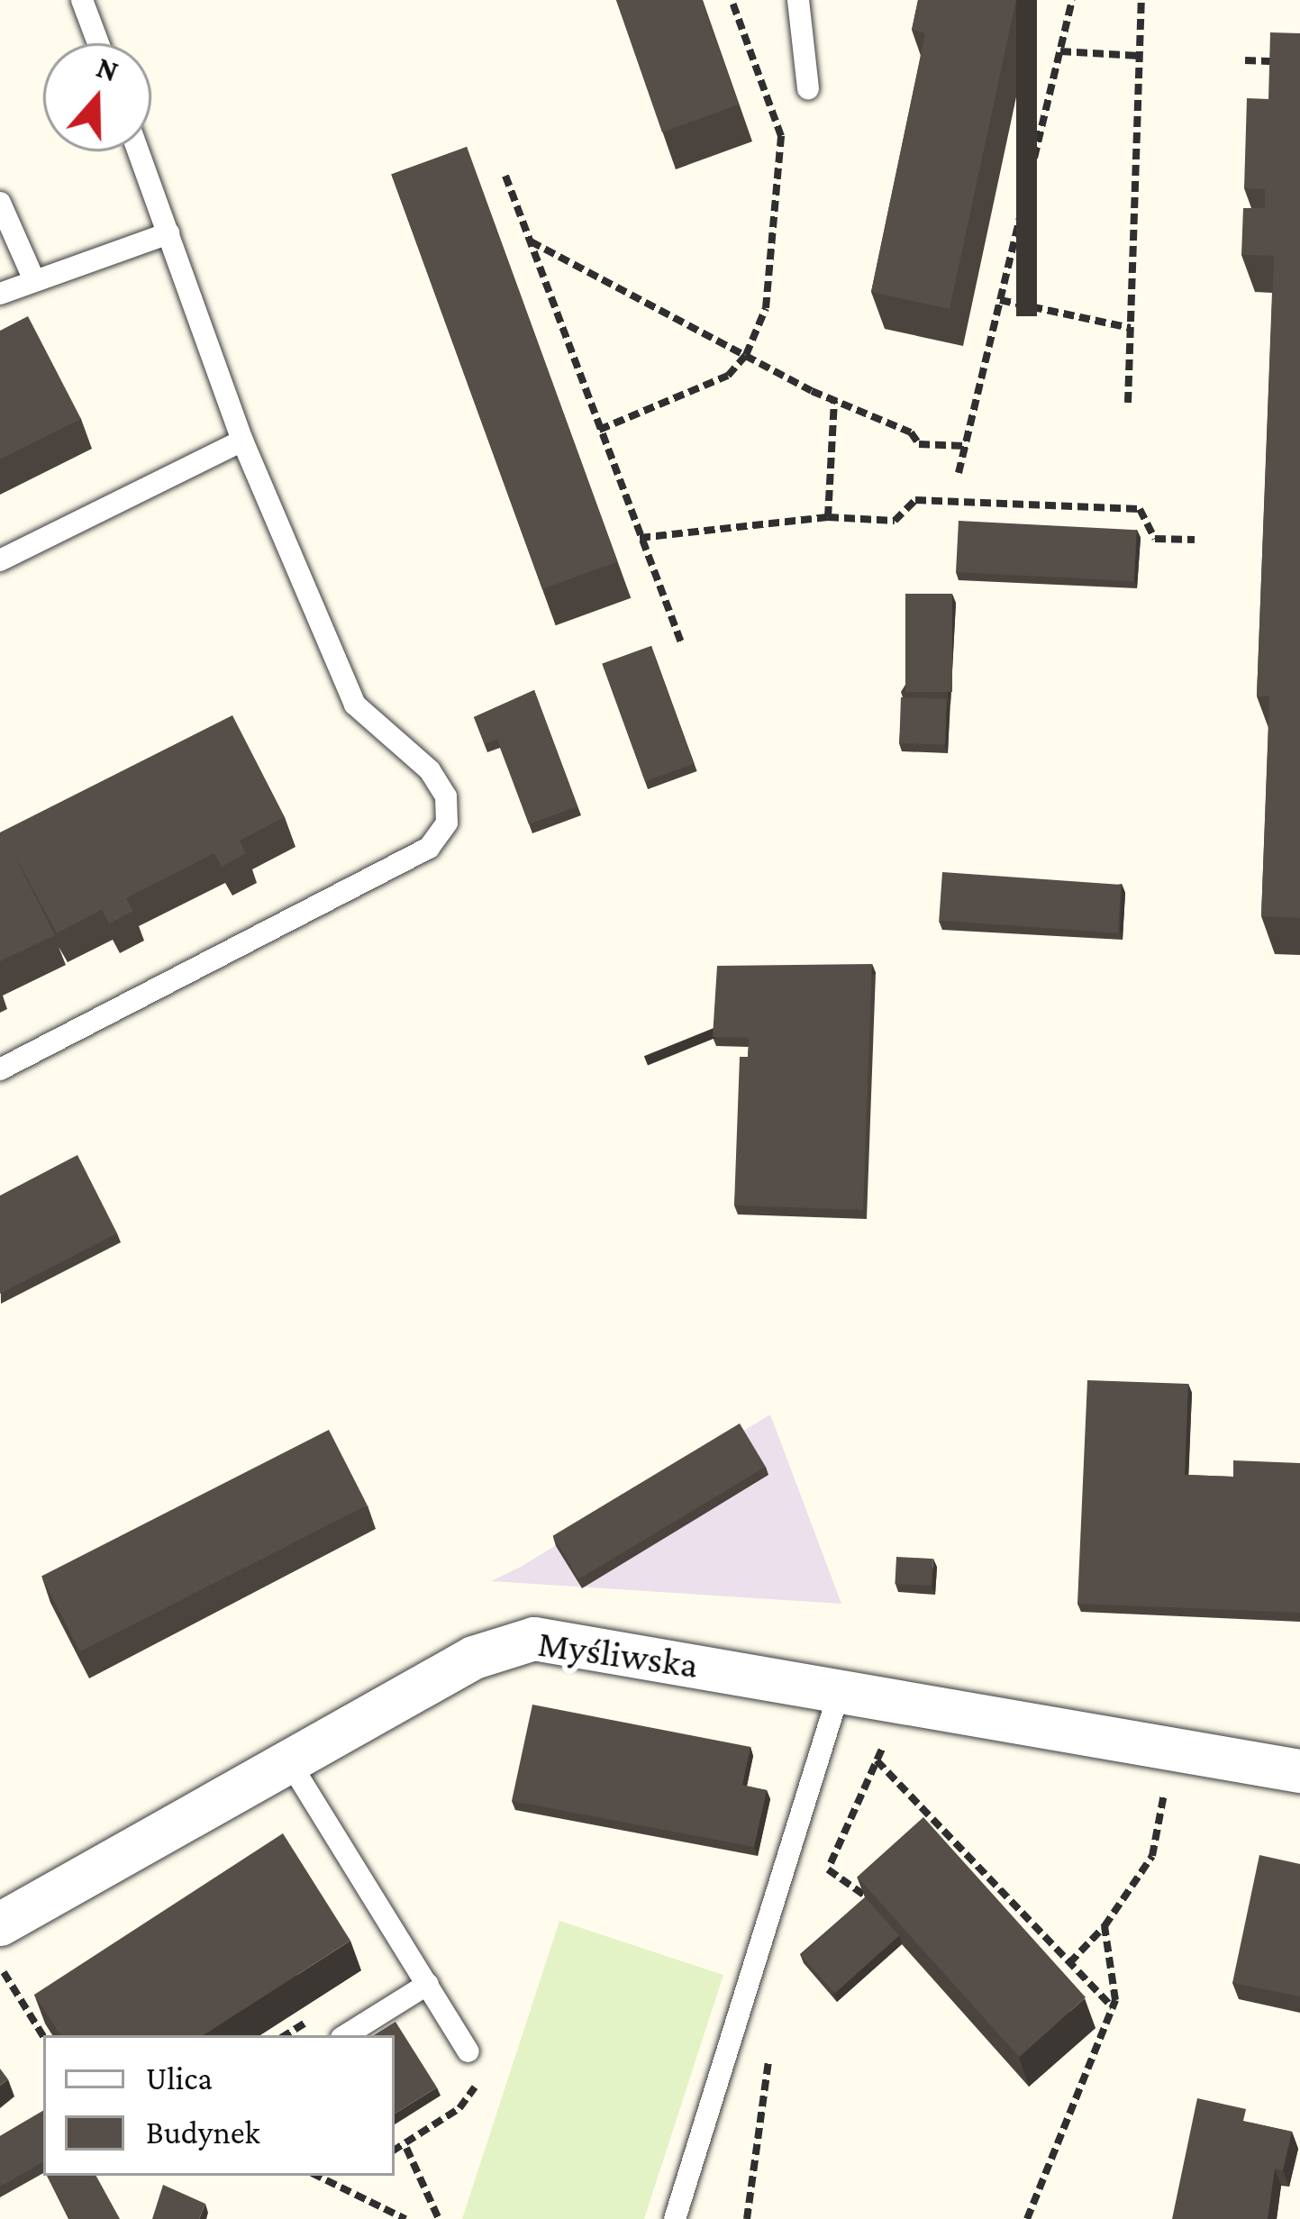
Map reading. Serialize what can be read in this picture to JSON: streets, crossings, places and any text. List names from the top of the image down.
{
  "streets": {
    "street": ["Myśliwska"]
  },
  "legend": ["Ulica", "Budynek"],
  "north": "top"
}
